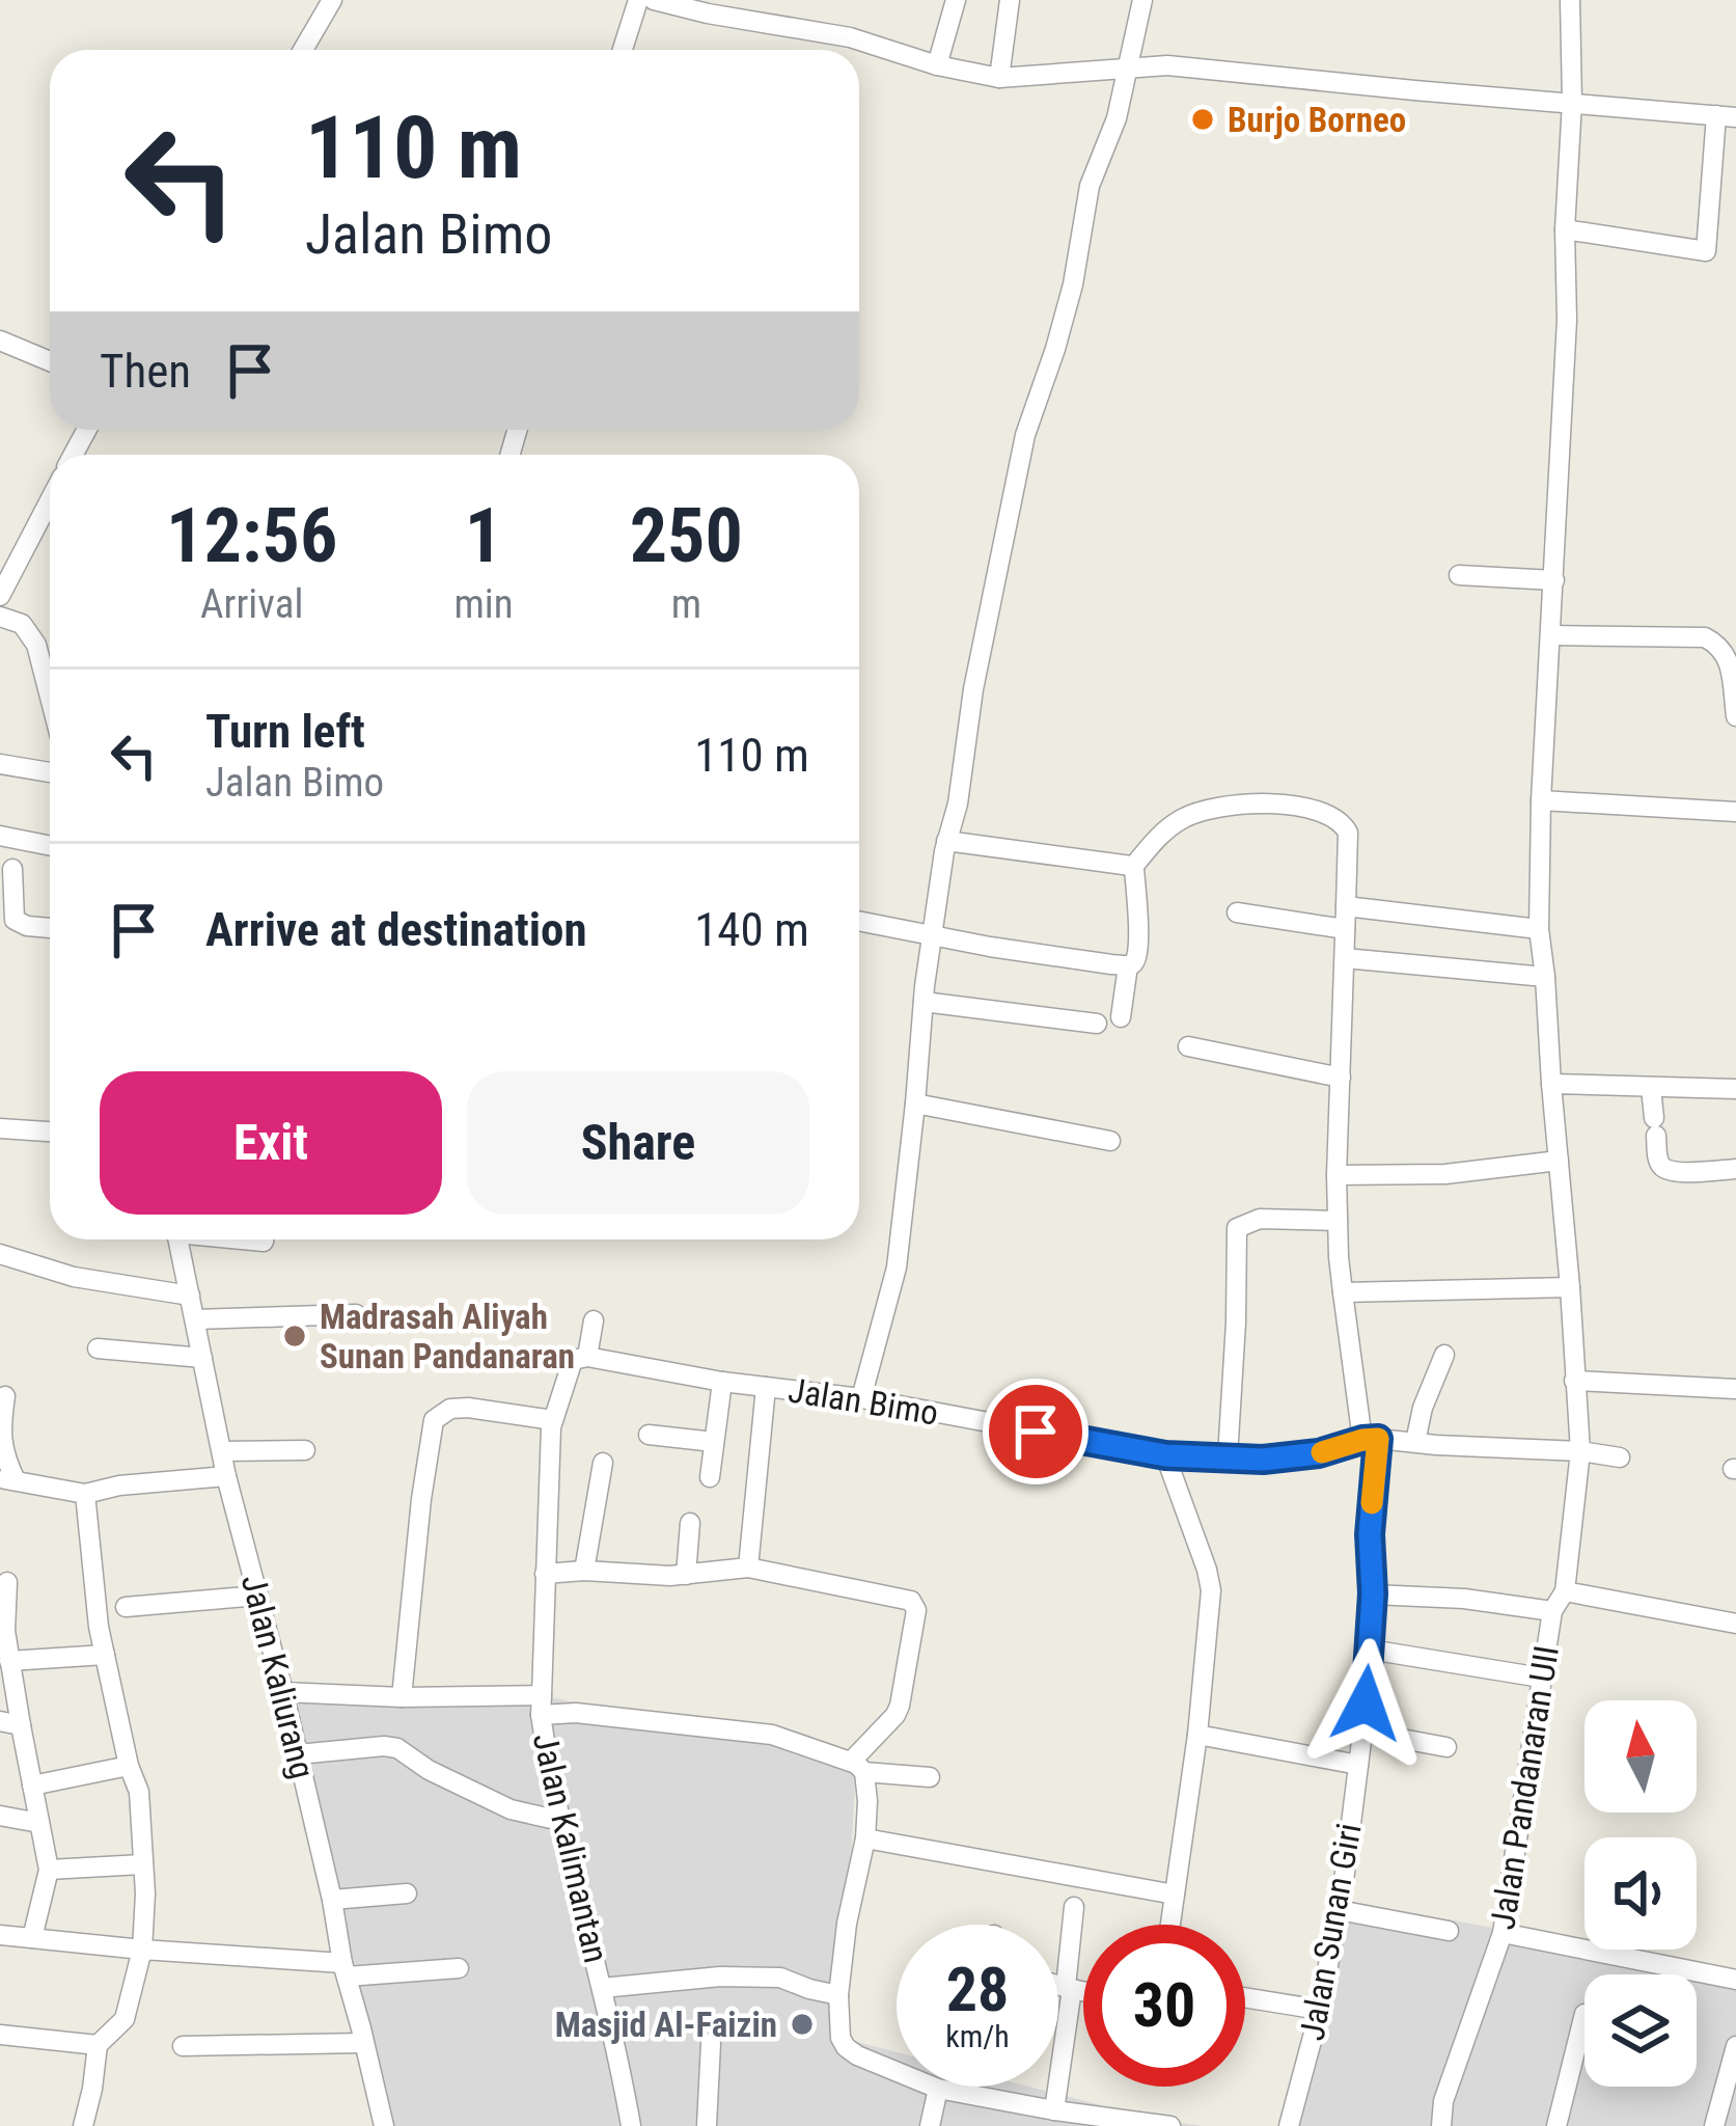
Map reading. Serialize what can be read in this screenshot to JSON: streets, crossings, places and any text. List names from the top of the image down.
{
  "streets": {
    "street": [
      "Jalan Bimo",
      "Jalan Kaliurang",
      "Jalan Pandanaran UII",
      "Jalan Kalimantan",
      "Jalan Sunan Giri"
    ]
  },
  "crossings": [
    ["Jalan Bimo", "Jalan Sunan Giri"]
  ],
  "places": ["Burjo Borneo", "Madrasah Aliyah Sunan Pandanaran", "Masjid Al-Faizin"],
  "north": "top",
  "page": {
    "turn": ["110 m", "Jalan Bimo"],
    "then": "Then",
    "eta": [
      "12:56",
      "Arrival",
      "1",
      "min",
      "250",
      "m"
    ],
    "list": [
      {
        "name": "Turn left",
        "note": "Jalan Bimo",
        "value": "110 m"
      },
      {
        "name": "Arrive at destination",
        "value": "140 m"
      }
    ],
    "buttons": ["Exit", "Share"],
    "speed": "28 km/h",
    "limit": "30"
  }
}
